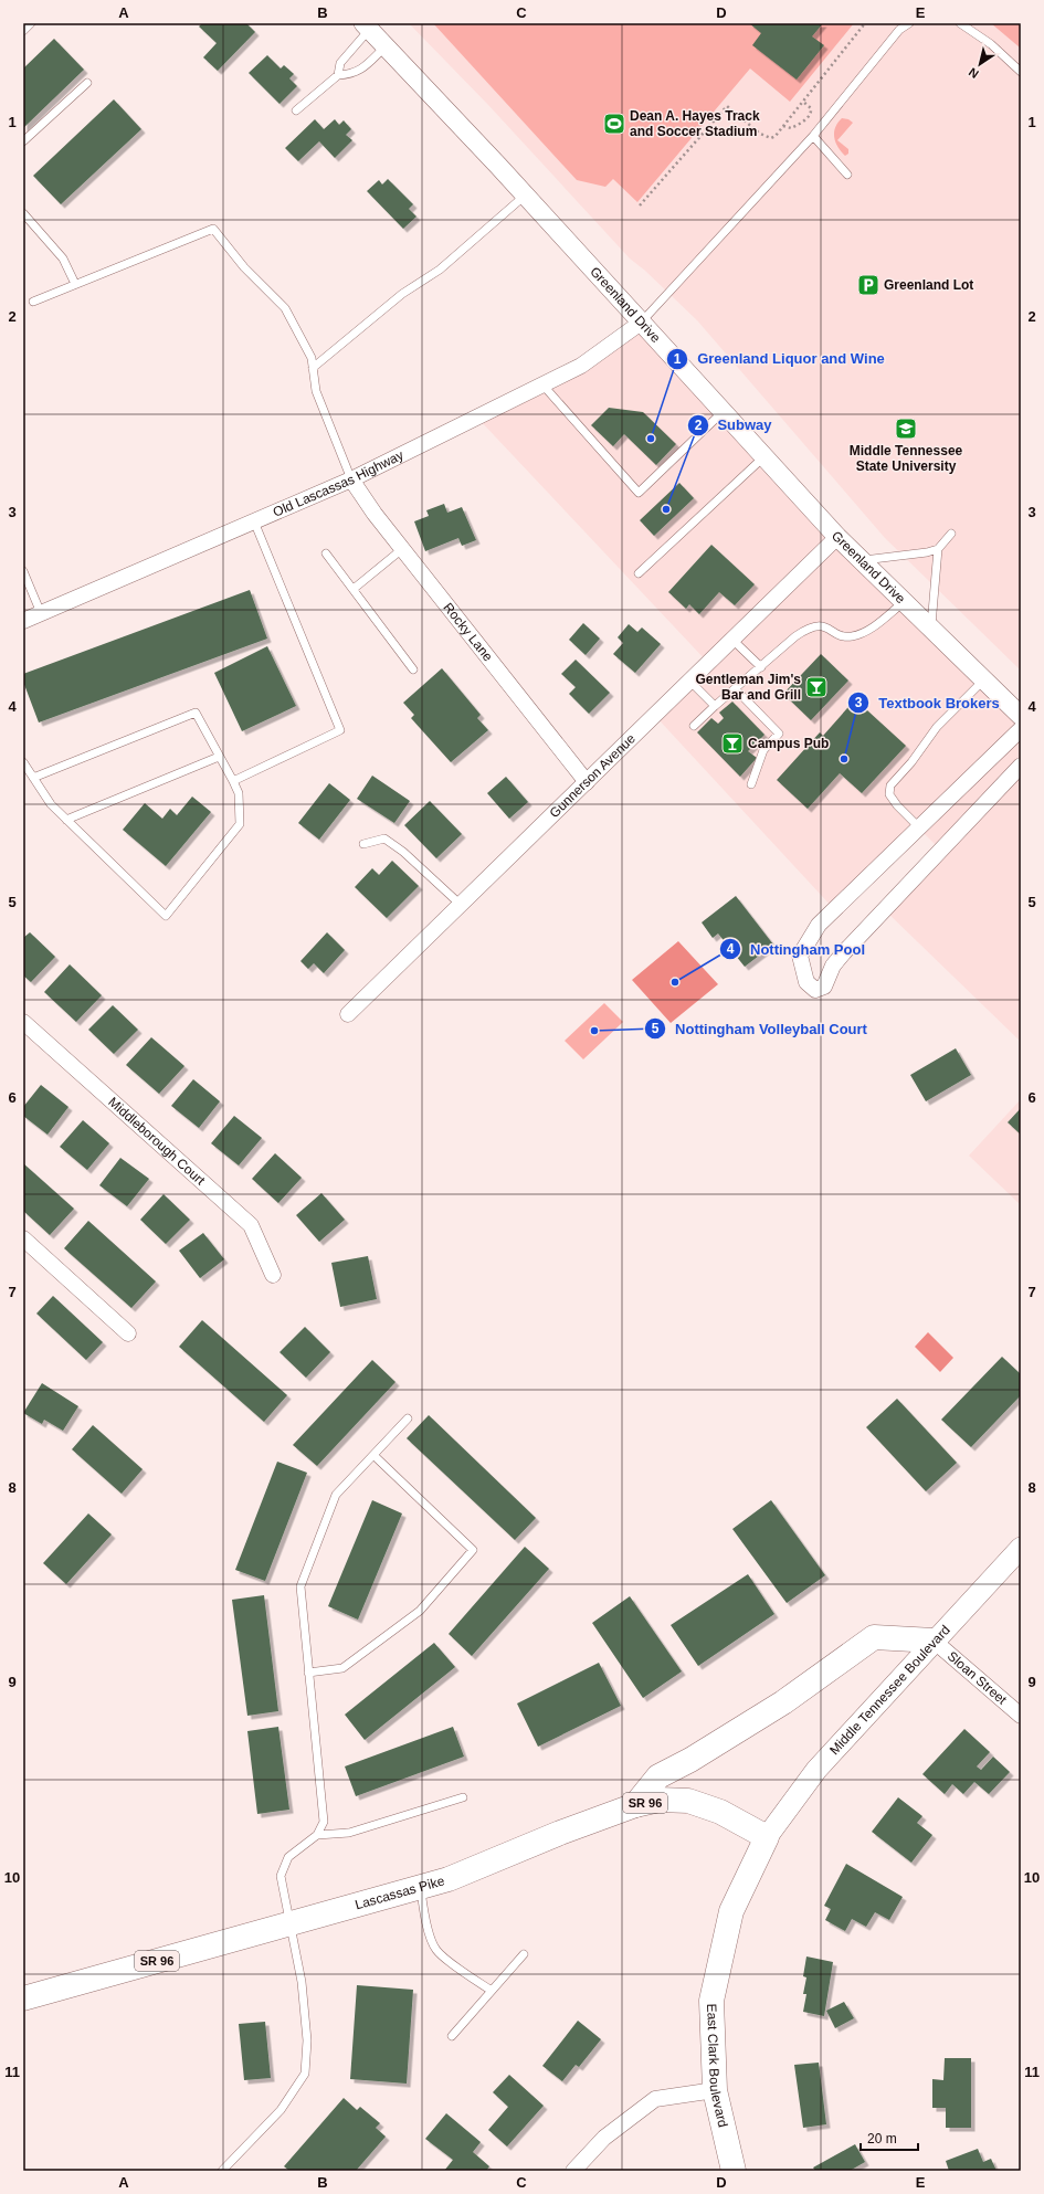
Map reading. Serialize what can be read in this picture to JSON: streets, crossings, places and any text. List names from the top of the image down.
{
  "streets": {
    "main road": [
      "Middle Tennessee Boulevard",
      "SR 96",
      "Lascassas Pike",
      "East Clark Boulevard"
    ],
    "street": [
      "Greenland Drive",
      "Old Lascassas Highway",
      "Rocky Lane",
      "Gunnerson Avenue",
      "Middleborough Court",
      "Sloan Street"
    ]
  },
  "crossings": [
    ["Greenland Drive", "Old Lascassas Highway"],
    ["Greenland Drive", "Gunnerson Avenue"],
    ["Old Lascassas Highway", "Rocky Lane"],
    ["Rocky Lane", "Gunnerson Avenue"],
    ["Sloan Street", "Middle Tennessee Boulevard"],
    ["Middle Tennessee Boulevard", "Lascassas Pike"],
    ["Middle Tennessee Boulevard", "East Clark Boulevard"],
    ["Lascassas Pike", "East Clark Boulevard"]
  ],
  "places": {
    "sports": ["Dean A. Hayes Track and Soccer Stadium"],
    "parking": ["Greenland Lot"],
    "school or university": ["Middle Tennessee State University"],
    "other": [
      "Greenland Liquor and Wine",
      "Subway",
      "Textbook Brokers",
      "Nottingham Pool",
      "Nottingham Volleyball Court"
    ],
    "bar": ["Gentleman Jim's Bar and Grill", "Campus Pub"]
  },
  "scale_bar": "20 m",
  "north": "bottom left",
  "grid": {
    "columns": [
      "A",
      "B",
      "C",
      "D",
      "E"
    ],
    "rows": [
      "1",
      "2",
      "3",
      "4",
      "5",
      "6",
      "7",
      "8",
      "9",
      "10",
      "11"
    ]
  }
}
